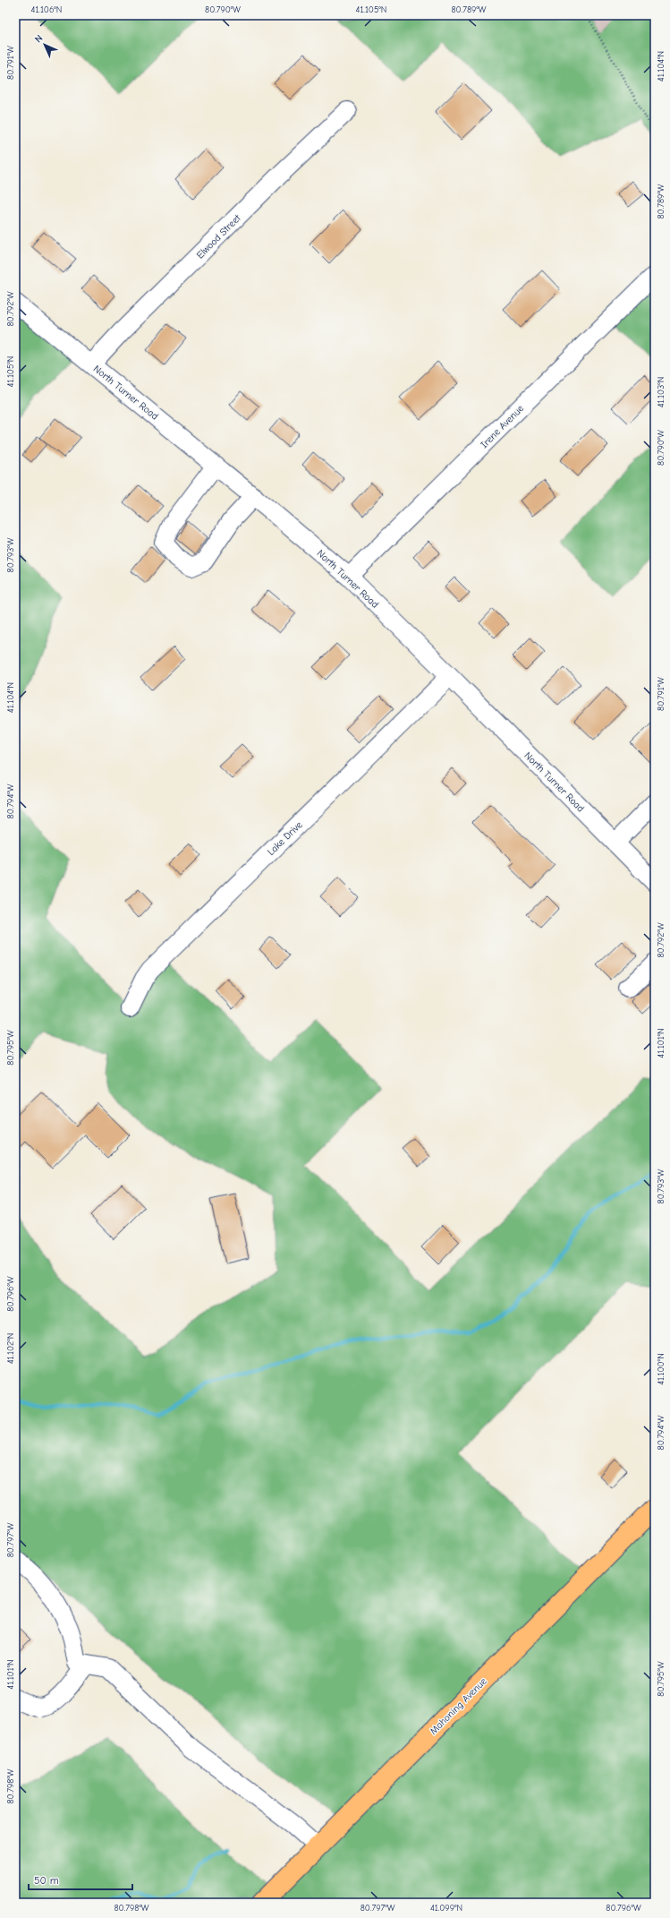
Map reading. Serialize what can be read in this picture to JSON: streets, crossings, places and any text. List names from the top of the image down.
{
  "streets": {
    "main road": ["Mahoning Avenue"],
    "street": [
      "Elwood Street",
      "North Turner Road",
      "Irene Avenue",
      "Lake Drive"
    ]
  },
  "crossings": [
    ["Elwood Street", "North Turner Road"],
    ["North Turner Road", "Irene Avenue"],
    ["North Turner Road", "Lake Drive"]
  ],
  "scale_bar": "50 m",
  "north": "top left",
  "coordinates": [
    "41.106°N",
    "80.790°W",
    "41.105°N",
    "80.789°W",
    "80.791°W",
    "41.104°N",
    "80.792°W",
    "41.103°N",
    "80.793°W",
    "80.794°W",
    "41.101°N",
    "80.795°W",
    "80.796°W",
    "41.102°N",
    "41.100°N",
    "80.797°W",
    "80.798°W",
    "41.099°N"
  ]
}
